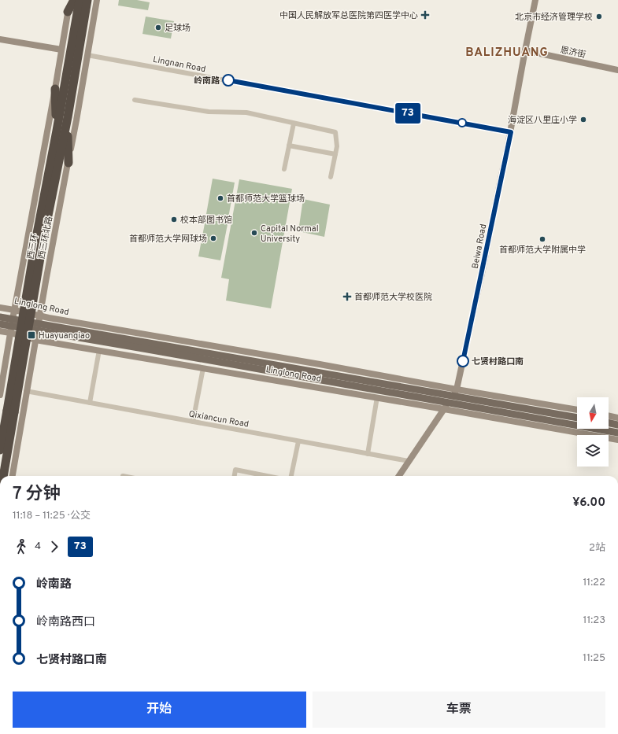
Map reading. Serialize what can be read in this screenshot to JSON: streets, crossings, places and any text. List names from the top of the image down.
{
  "streets": {
    "highway": ["西三环"],
    "main road": ["Linglong Road"],
    "street": [
      "恩济街",
      "Lingnan Road",
      "西三环北路",
      "Beiwa Road",
      "Qixiancun Road"
    ]
  },
  "crossings": [
    ["恩济街", "Beiwa Road"],
    ["Lingnan Road", "西三环北路"],
    ["Lingnan Road", "Beiwa Road"],
    ["西三环北路", "Linglong Road"],
    ["西三环北路", "Qixiancun Road"],
    ["Beiwa Road", "Linglong Road"],
    ["Beiwa Road", "Qixiancun Road"]
  ],
  "districts": ["BALIZHUANG"],
  "places": {
    "health": ["中国人民解放军总医院第四医学中心", "首都师范大学校医院"],
    "other": [
      "北京市经济管理学校",
      "足球场",
      "岭南路",
      "海淀区八里庄小学",
      "首都师范大学篮球场",
      "校本部图书馆",
      "Capital Normal University",
      "首都师范大学网球场",
      "首都师范大学附属中学",
      "七贤村路口南"
    ],
    "transit": ["Huayuanqiao"]
  },
  "lines": ["bus line 73"],
  "north": "bottom",
  "page": {
    "on_map": "73",
    "heading": ["7 分钟", "11:18 – 11:25 · 公交", "¥6.00"],
    "legs": ["4", "73", "2站"],
    "list": [
      {
        "name": "岭南路",
        "value": "11:22"
      },
      {
        "name": "岭南路西口",
        "value": "11:23"
      },
      {
        "name": "七贤村路口南",
        "value": "11:25"
      }
    ],
    "buttons": ["开始", "车票"]
  }
}
